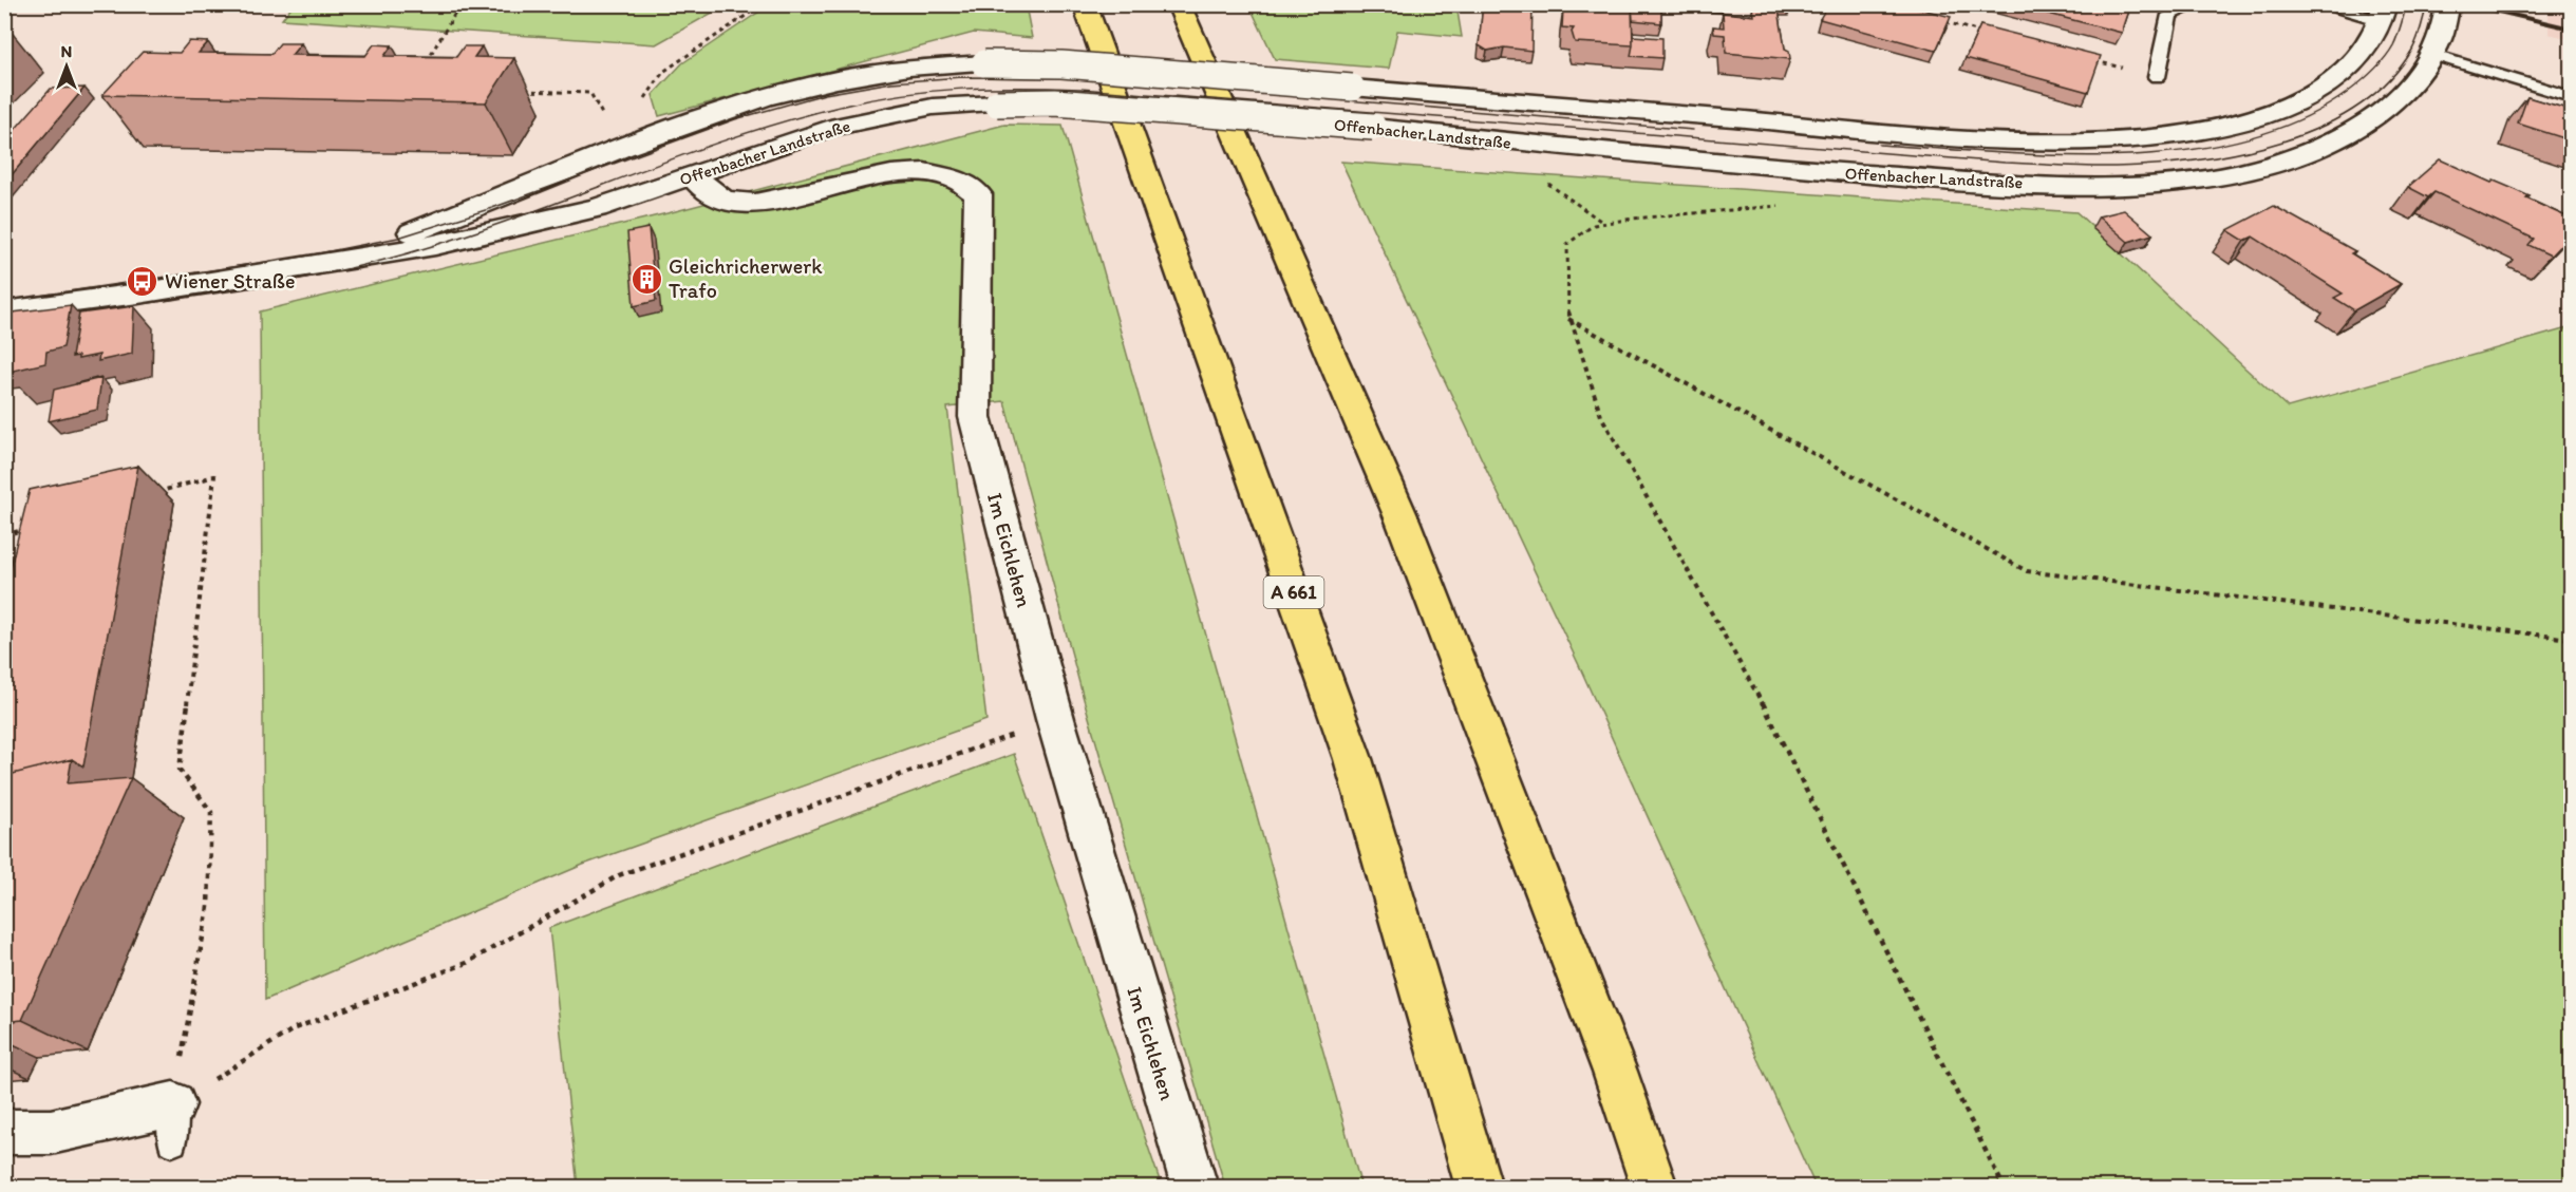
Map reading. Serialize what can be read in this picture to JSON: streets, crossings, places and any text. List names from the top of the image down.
{
  "streets": {
    "highway": ["A 661"],
    "main road": ["Offenbacher Landstraße", "Im Eichlehen"]
  },
  "crossings": [
    ["Offenbacher Landstraße", "Im Eichlehen"]
  ],
  "places": {
    "building": ["Gleichricherwerk Trafo"],
    "bus stop": ["Wiener Straße"]
  },
  "north": "top"
}
